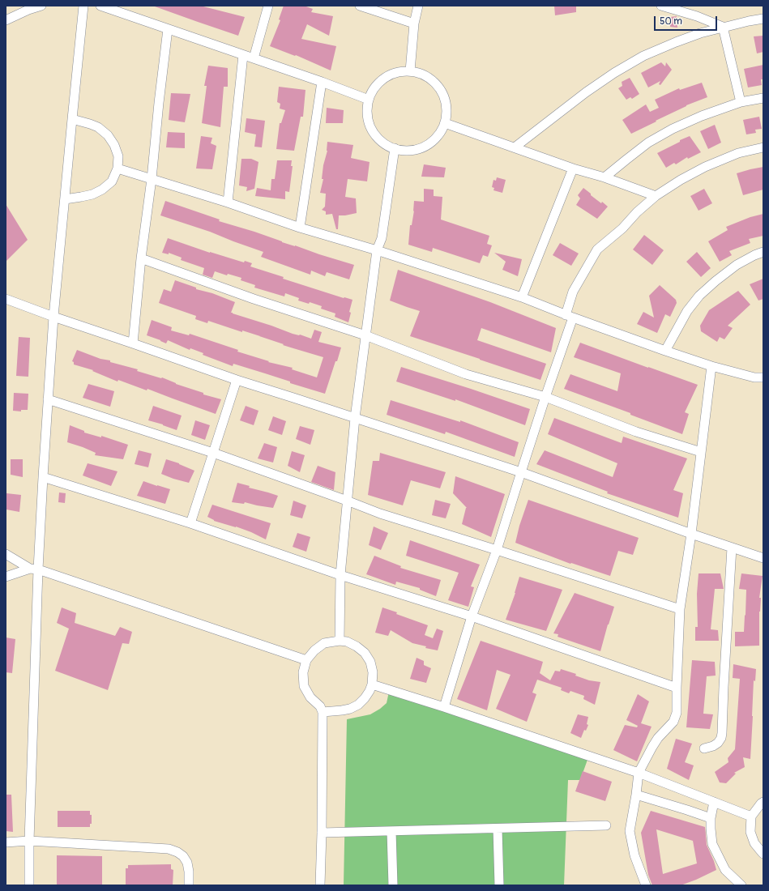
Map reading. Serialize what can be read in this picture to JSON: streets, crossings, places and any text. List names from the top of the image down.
{
  "scale_bar": "50 m"
}
